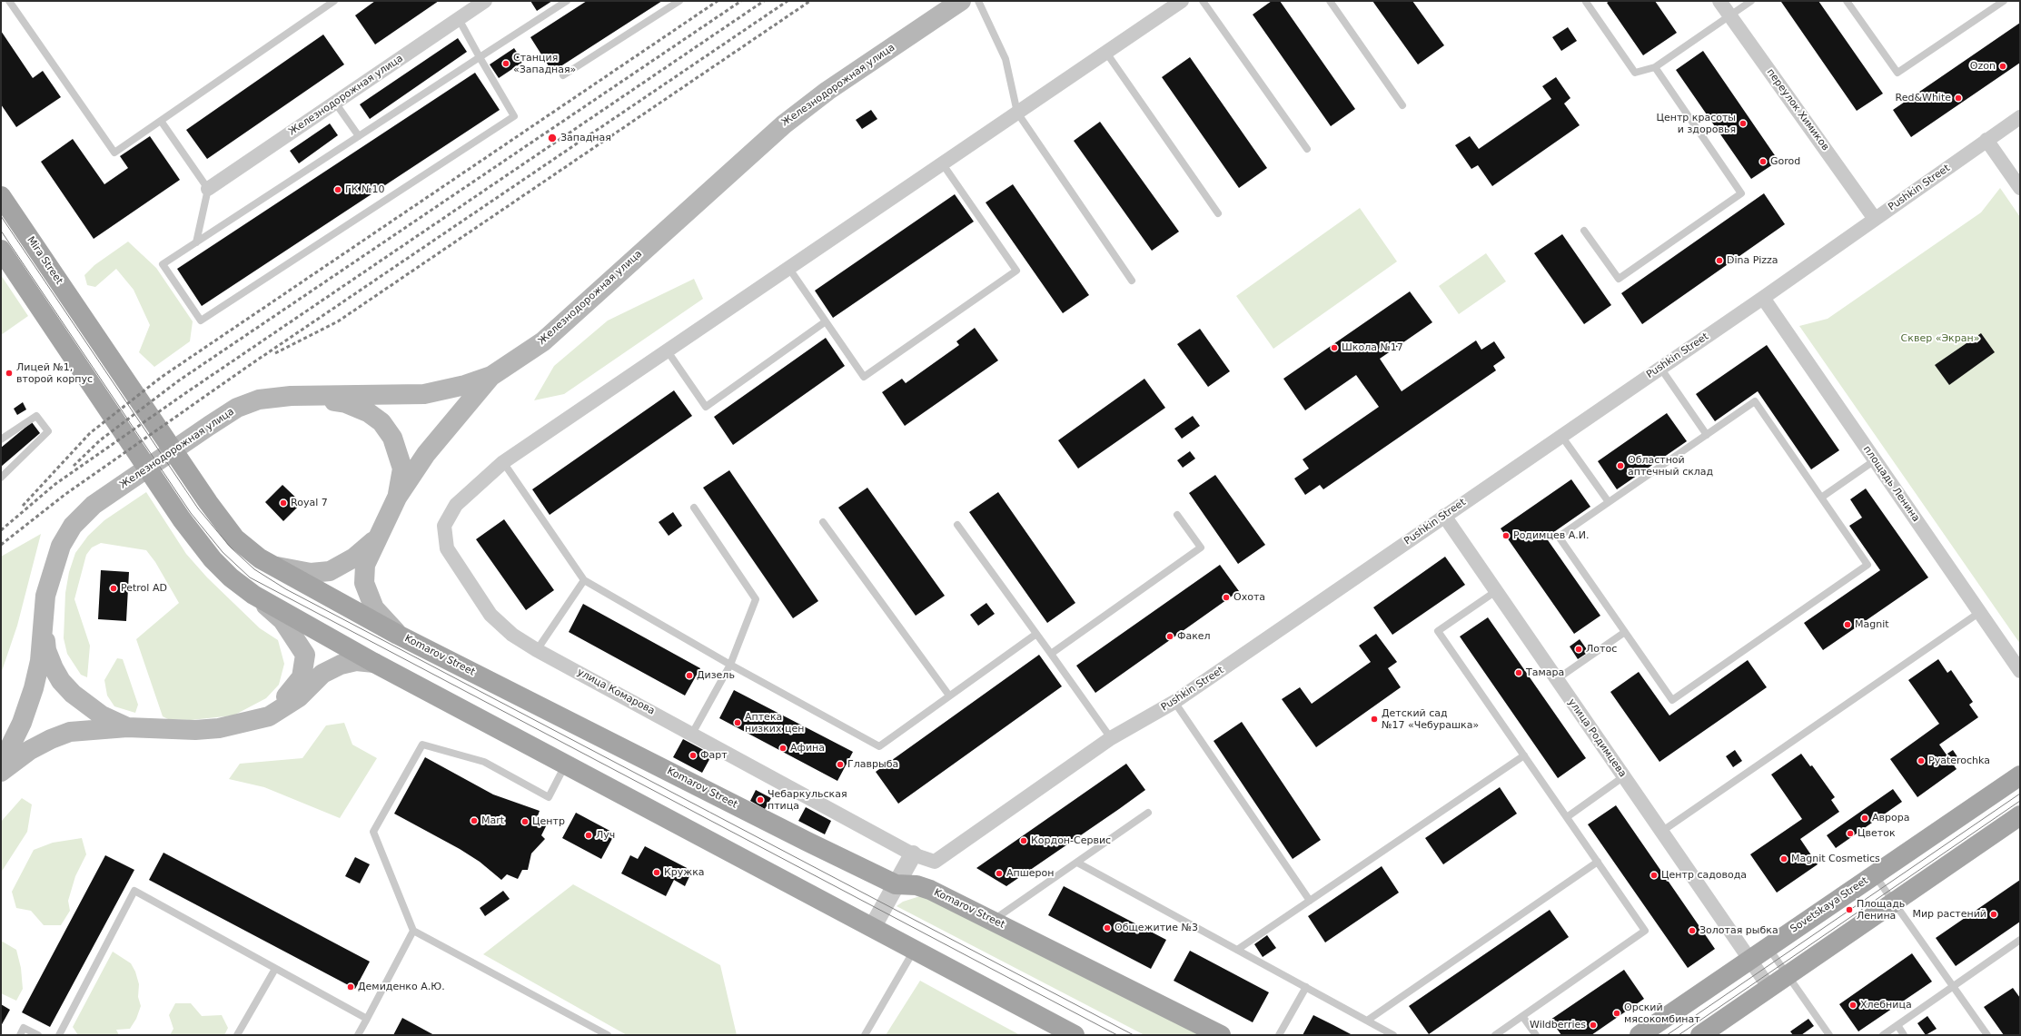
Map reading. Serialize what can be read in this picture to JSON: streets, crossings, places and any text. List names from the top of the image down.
{
  "streets": {
    "main road": [
      "Железнодорожная улица",
      "Mira Street",
      "Komarov Street",
      "Sovetskaya Street"
    ],
    "street": [
      "переулок Химиков",
      "Pushkin Street",
      "площадь Ленина",
      "улица Комарова",
      "улица Родимцева"
    ]
  },
  "crossings": [
    ["переулок Химиков", "Pushkin Street"],
    ["Pushkin Street", "площадь Ленина"],
    ["Pushkin Street", "улица Комарова"],
    ["Pushkin Street", "улица Родимцева"],
    ["Mira Street", "Komarov Street"],
    ["улица Родимцева", "Sovetskaya Street"]
  ],
  "parks": ["Сквер «Экран»"],
  "places": [
    "Станция «Западная»",
    "Ozon",
    "Red&White",
    "Центр красоты и здоровья",
    "Западная",
    "Gorod",
    "ГК №10",
    "Dina Pizza",
    "Школа №17",
    "Лицей №1, второй корпус",
    "Областной аптечный склад",
    "Royal 7",
    "Родимцев А.И.",
    "Petrol AD",
    "Охота",
    "Magnit",
    "Факел",
    "Лотос",
    "Тамара",
    "Дизель",
    "Детский сад №17 «Чебурашка»",
    "Аптека низких цен",
    "Афина",
    "Фарт",
    "Pyaterochka",
    "Главрыба",
    "Чебаркульская птица",
    "Аврора",
    "Mart",
    "Центр",
    "Цветок",
    "Луч",
    "Кордон-Сервис",
    "Magnit Cosmetics",
    "Кружка",
    "Апшерон",
    "Центр садовода",
    "Площадь Ленина",
    "Мир растений",
    "Общежитие №3",
    "Золотая рыбка",
    "Демиденко А.Ю.",
    "Хлебница",
    "Орский мясокомбинат",
    "Wildberries"
  ]
}
